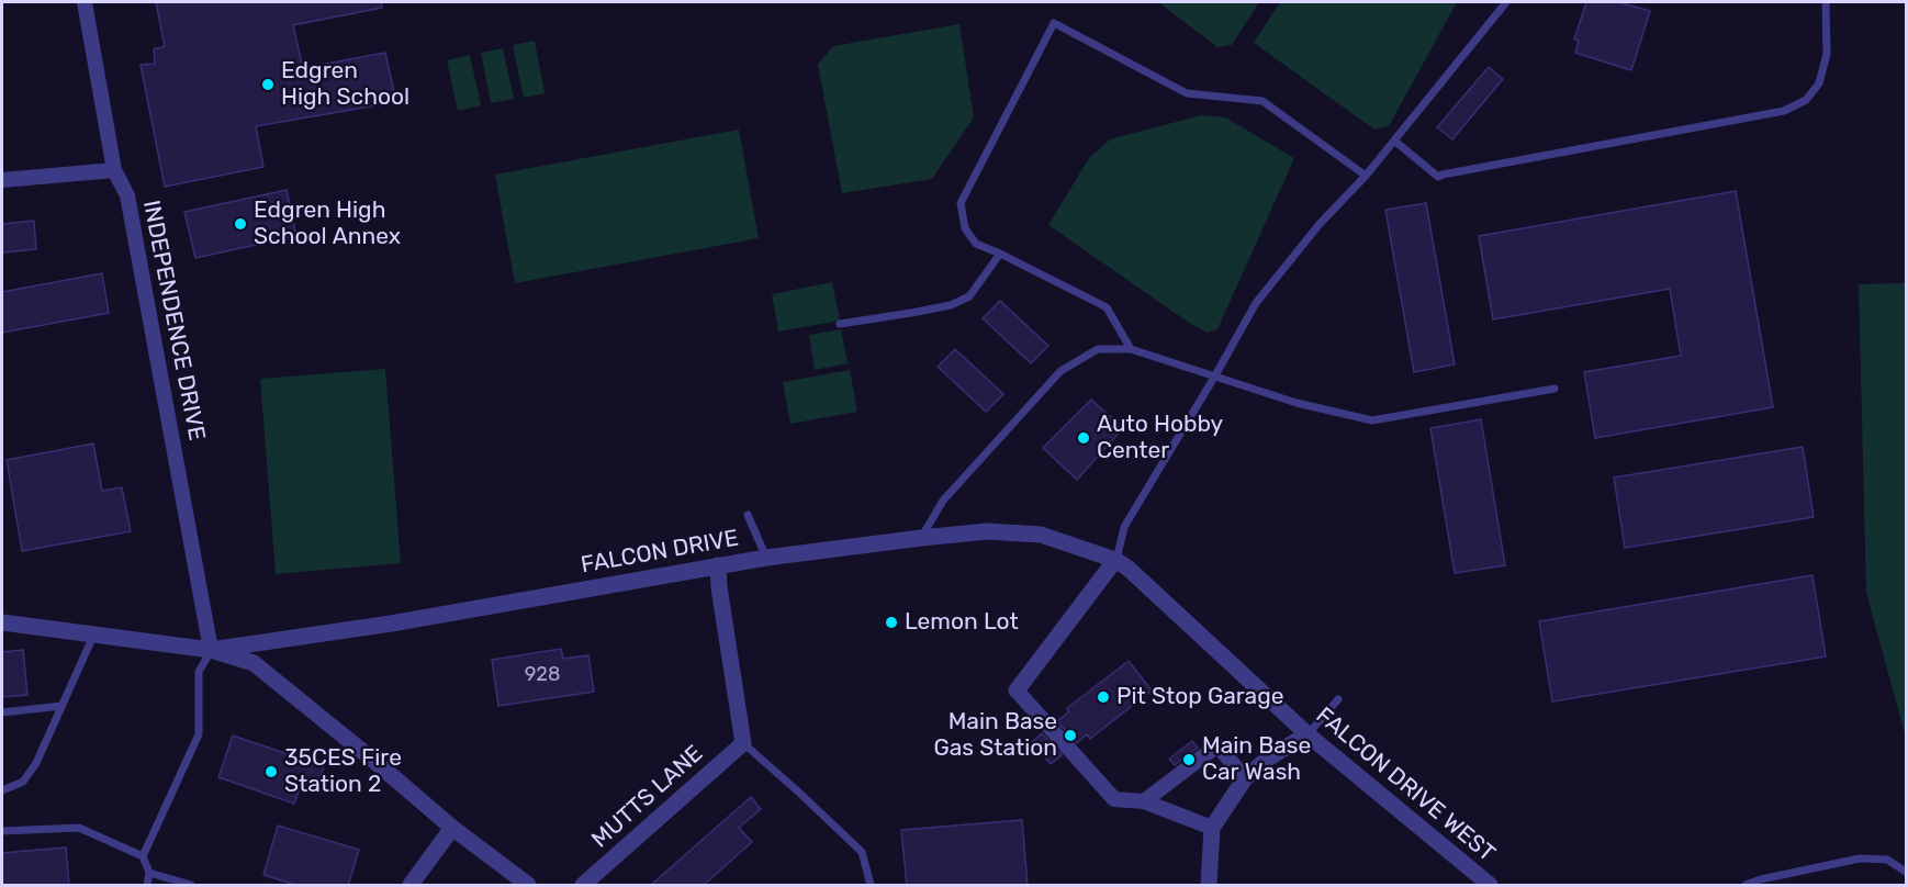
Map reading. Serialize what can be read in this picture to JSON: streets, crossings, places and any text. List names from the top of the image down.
{
  "streets": {
    "street": [
      "INDEPENDENCE DRIVE",
      "FALCON DRIVE",
      "FALCON DRIVE WEST",
      "MUTTS LANE"
    ]
  },
  "crossings": [
    ["INDEPENDENCE DRIVE", "FALCON DRIVE"],
    ["FALCON DRIVE", "FALCON DRIVE WEST"]
  ],
  "places": [
    "Edgren High School",
    "Edgren High School Annex",
    "Auto Hobby Center",
    "Lemon Lot",
    "Pit Stop Garage",
    "Main Base Gas Station",
    "Main Base Car Wash",
    "35CES Fire Station 2"
  ],
  "house_numbers": ["928"]
}
